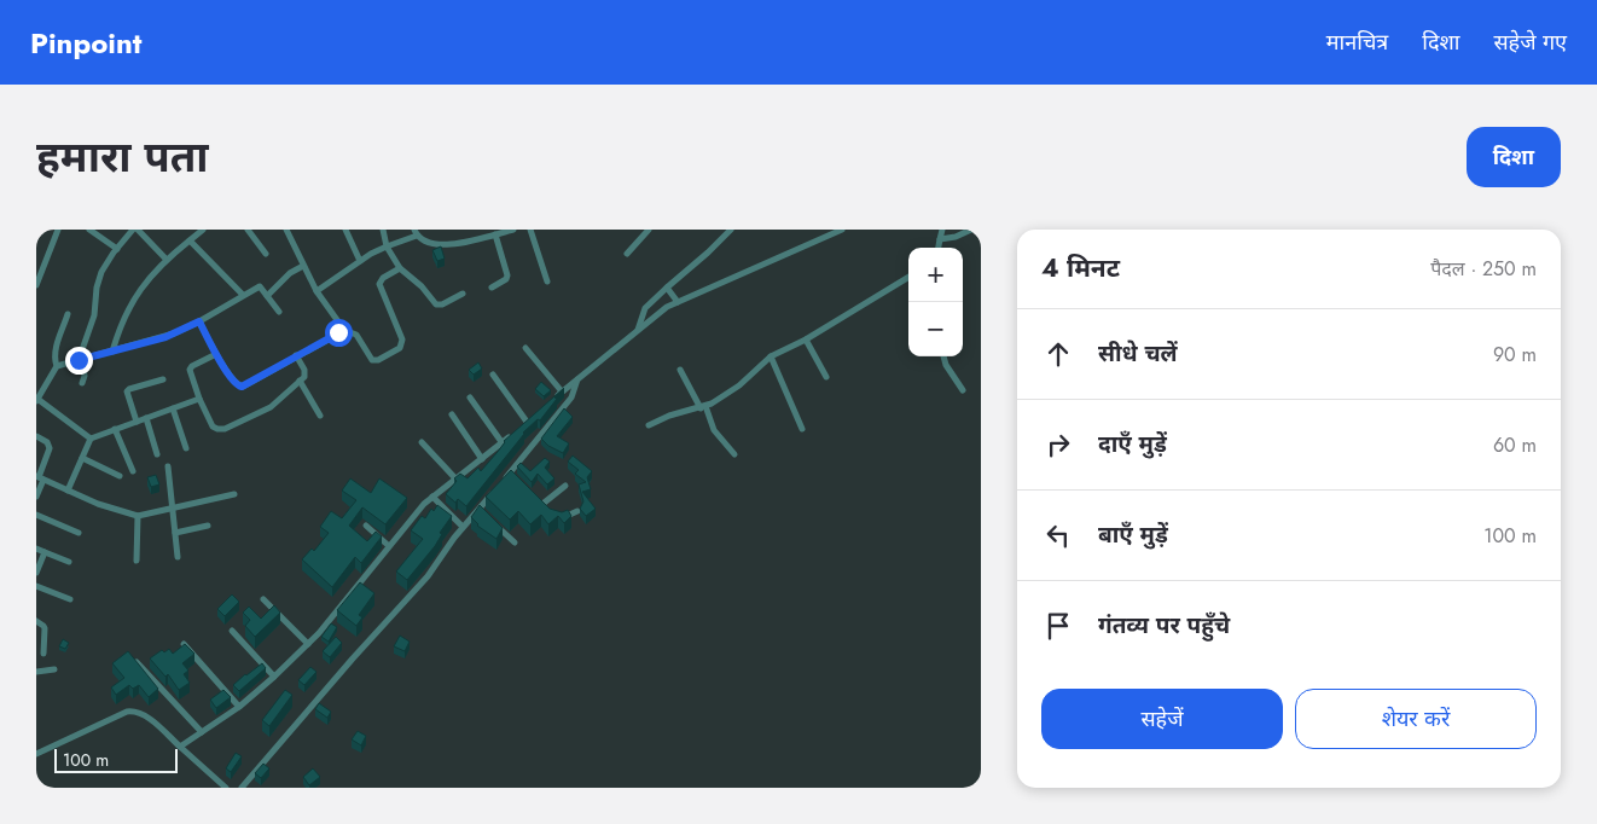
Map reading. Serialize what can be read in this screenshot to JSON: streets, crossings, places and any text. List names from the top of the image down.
{
  "scale_bar": "100 m",
  "page": {
    "header": "Pinpoint",
    "nav": ["मानचित्र", "दिशा", "सहेजे गए"],
    "title": "हमारा पता",
    "buttons": [
      "दिशा",
      ["सहेजें", "शेयर करें"]
    ],
    "heading": ["4 मिनट", "पैदल · 250 m"],
    "map_buttons": ["+", "−"],
    "list": [
      ["सीधे चलें", "90 m"],
      ["दाएँ मुड़ें", "60 m"],
      ["बाएँ मुड़ें", "100 m"],
      "गंतव्य पर पहुँचे"
    ],
    "scale": "100 m"
  }
}
